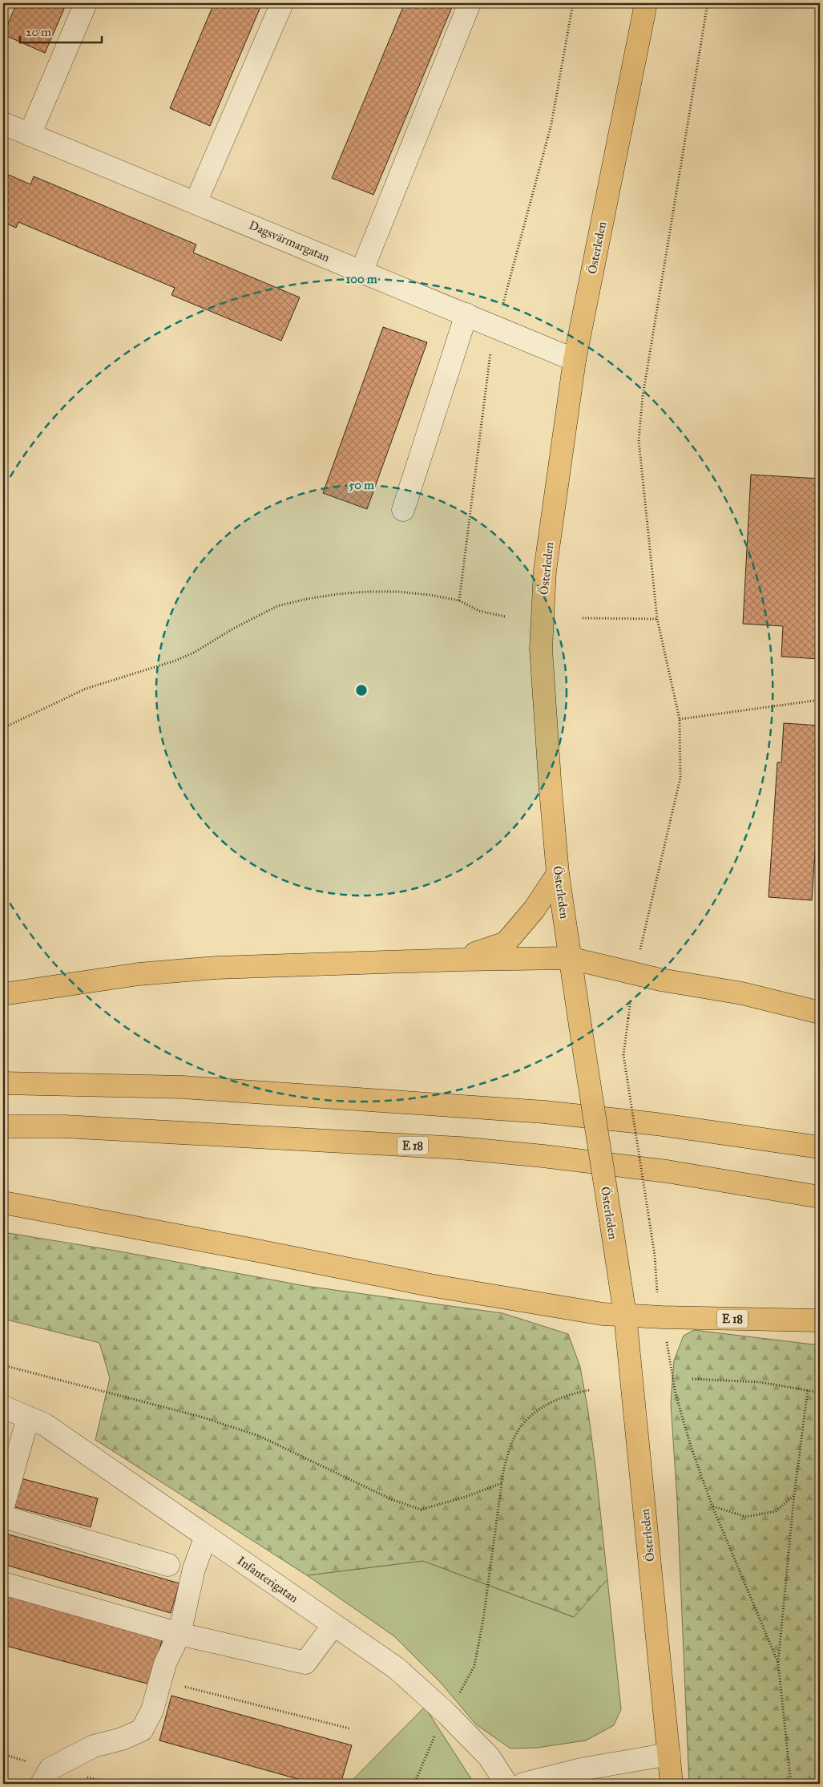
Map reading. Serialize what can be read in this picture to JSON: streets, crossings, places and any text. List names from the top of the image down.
{
  "streets": {
    "main road": ["Österleden", "E 18"],
    "street": ["Dagsvärmargatan", "Infanterigatan"]
  },
  "crossings": [
    ["Dagsvärmargatan", "Österleden"],
    ["Österleden", "E 18"]
  ],
  "scale_bar": "20 m",
  "rings": ["100 m", "50 m"]
}
